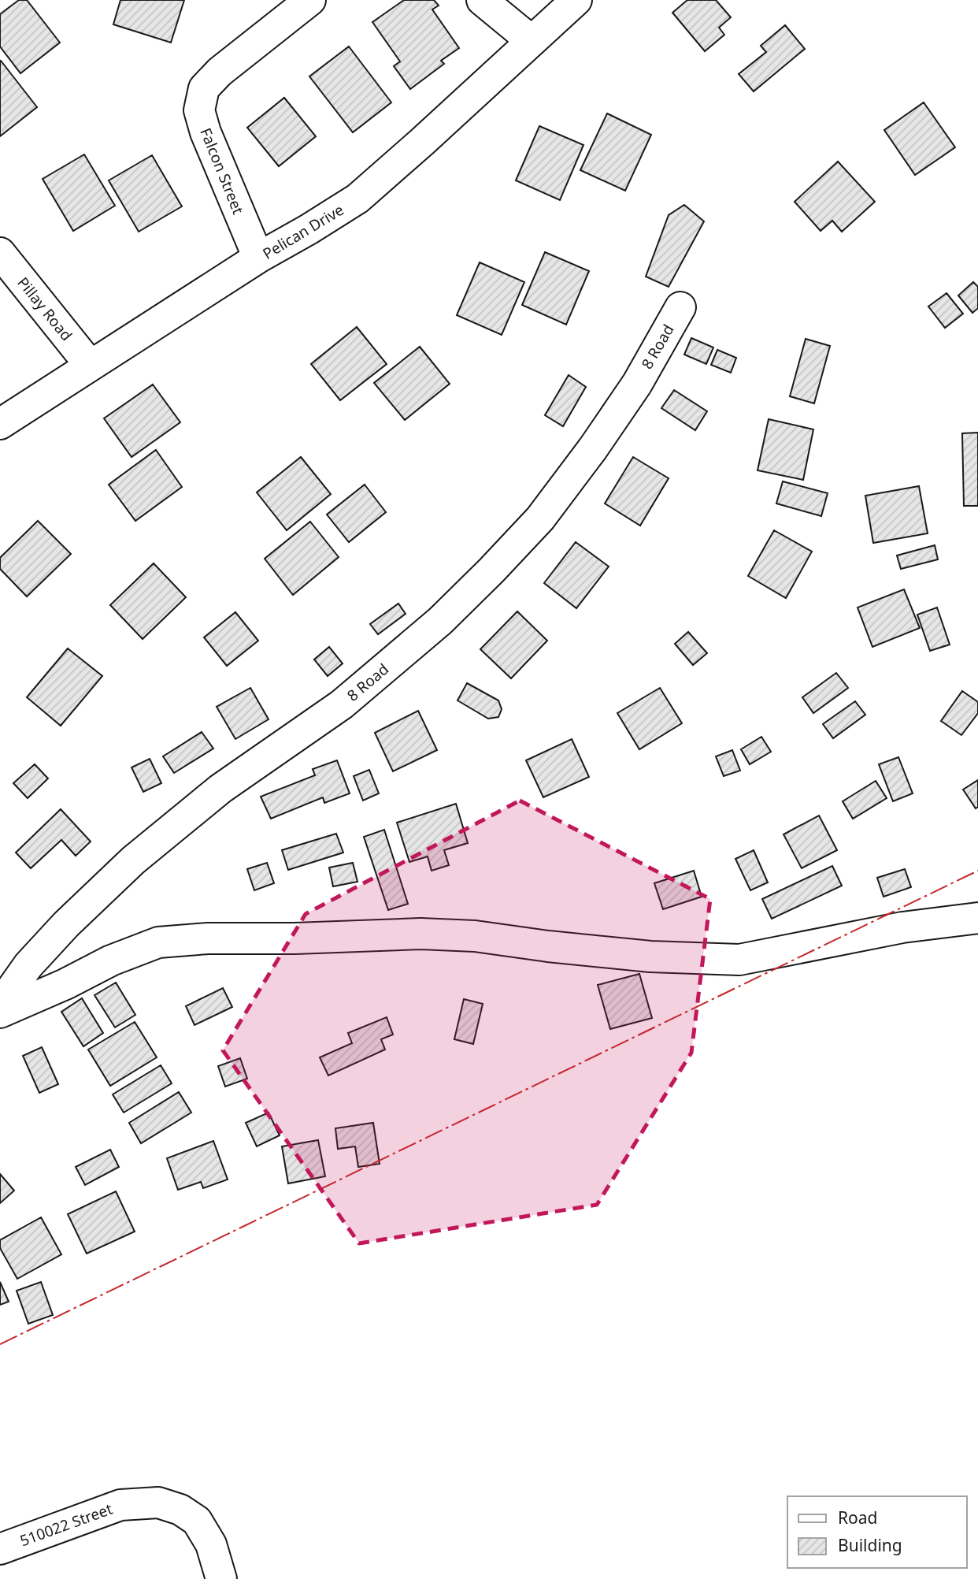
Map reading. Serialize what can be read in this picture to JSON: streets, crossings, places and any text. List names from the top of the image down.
{
  "streets": {
    "street": [
      "Falcon Street",
      "Pelican Drive",
      "Pillay Road",
      "8 Road",
      "510022 Street"
    ]
  },
  "crossings": [
    ["Falcon Street", "Pelican Drive"],
    ["Pelican Drive", "Pillay Road"]
  ],
  "legend": ["Road", "Building"]
}
